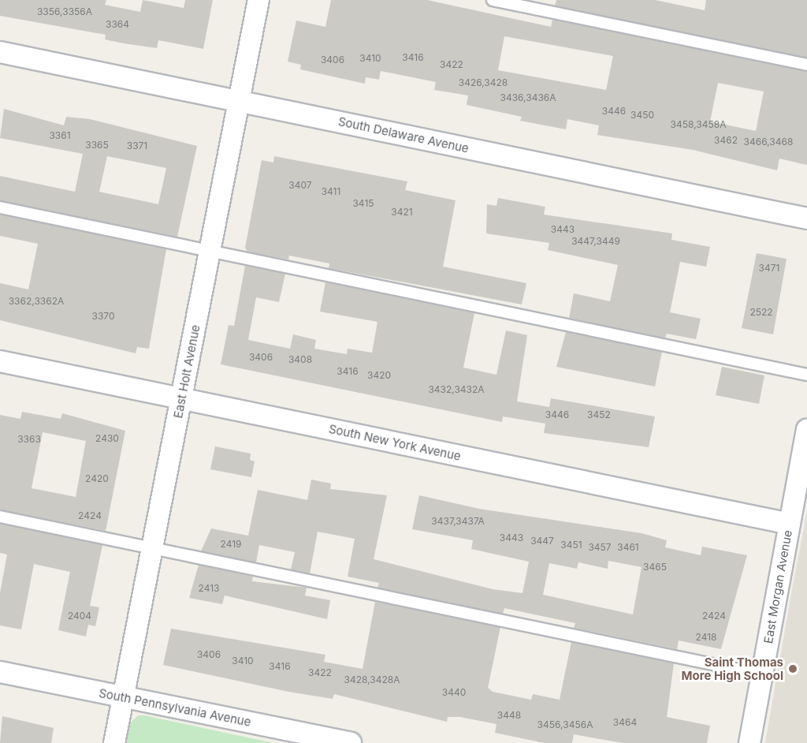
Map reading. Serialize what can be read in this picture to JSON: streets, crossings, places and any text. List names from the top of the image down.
{
  "streets": {
    "street": [
      "South Delaware Avenue",
      "East Holt Avenue",
      "South New York Avenue",
      "East Morgan Avenue",
      "South Pennsylvania Avenue"
    ]
  },
  "crossings": [
    ["South Delaware Avenue", "East Holt Avenue"],
    ["East Holt Avenue", "South New York Avenue"],
    ["East Holt Avenue", "South Pennsylvania Avenue"],
    ["South New York Avenue", "East Morgan Avenue"]
  ],
  "places": ["Saint Thomas More High School"],
  "house_numbers": [
    "3356,3356A",
    "3364",
    "3416",
    "3410",
    "3406",
    "3422",
    "3426,3428",
    "3436,3436A",
    "3446",
    "3450",
    "3458,3458A",
    "3361",
    "3462",
    "3466,3468",
    "3365",
    "3371",
    "3407",
    "3411",
    "3415",
    "3421",
    "3443",
    "3447,3449",
    "3471",
    "3362,3362A",
    "2522",
    "3370",
    "3406",
    "3408",
    "3416",
    "3420",
    "3432,3432A",
    "3446",
    "3452",
    "2430",
    "3363",
    "2420",
    "2424",
    "3437,3437A",
    "3443",
    "3447",
    "2419",
    "3451",
    "3457",
    "3461",
    "3465",
    "2413",
    "2404",
    "2424",
    "2418",
    "3406",
    "3410",
    "3416",
    "3422",
    "3428,3428A",
    "3440",
    "3448",
    "3464",
    "3456,3456A"
  ]
}
